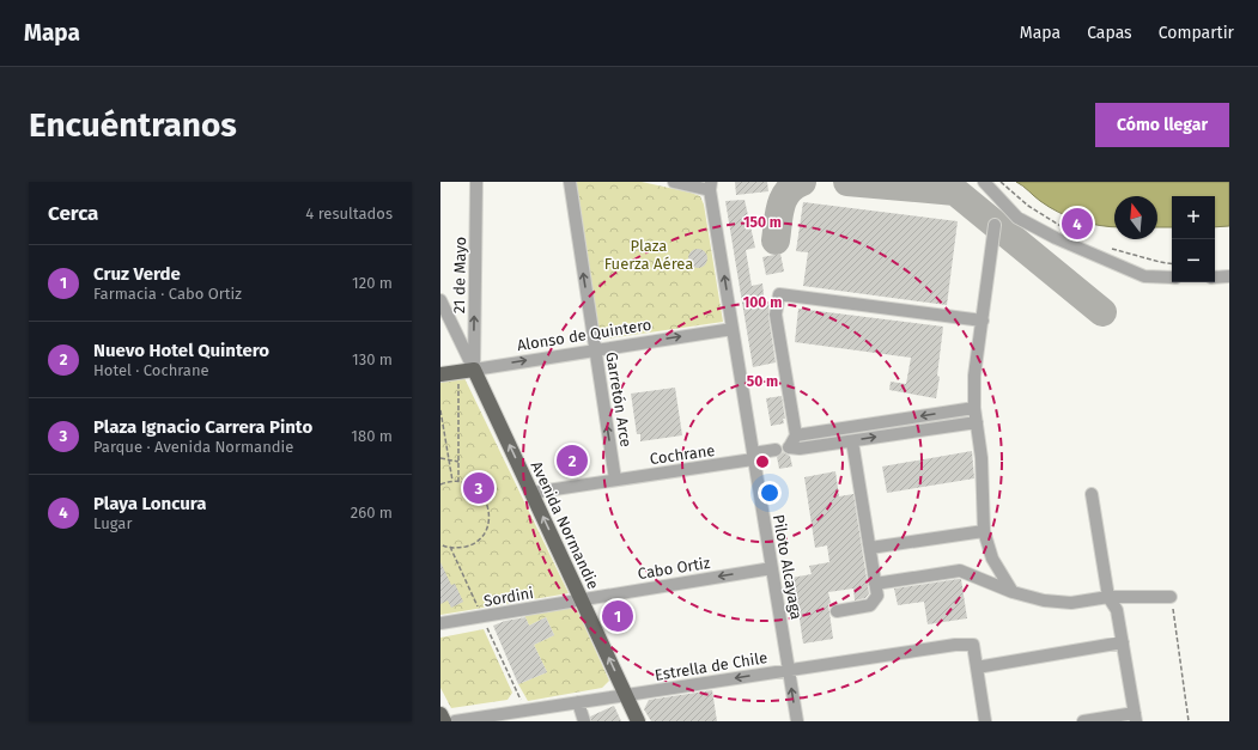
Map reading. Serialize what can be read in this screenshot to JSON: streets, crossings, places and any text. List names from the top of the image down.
{
  "streets": {
    "main road": ["Alonso de Quintero", "Avenida Normandie"],
    "street": [
      "21 de Mayo",
      "Garretón Arce",
      "Cochrane",
      "Piloto Alcayaga",
      "Cabo Ortiz",
      "Sordini",
      "Estrella de Chile"
    ]
  },
  "crossings": [
    ["21 de Mayo", "Alonso de Quintero"],
    ["21 de Mayo", "Avenida Normandie"],
    ["Alonso de Quintero", "Garretón Arce"],
    ["Alonso de Quintero", "Avenida Normandie"],
    ["Alonso de Quintero", "Piloto Alcayaga"],
    ["Garretón Arce", "Cochrane"],
    ["Cochrane", "Avenida Normandie"],
    ["Cochrane", "Piloto Alcayaga"],
    ["Avenida Normandie", "Cabo Ortiz"],
    ["Avenida Normandie", "Sordini"],
    ["Avenida Normandie", "Estrella de Chile"],
    ["Piloto Alcayaga", "Cabo Ortiz"],
    ["Piloto Alcayaga", "Estrella de Chile"],
    ["Cabo Ortiz", "Sordini"]
  ],
  "one_way": [
    "21 de Mayo",
    "Alonso de Quintero",
    "Garretón Arce",
    "Avenida Normandie",
    "Piloto Alcayaga",
    "Cabo Ortiz"
  ],
  "parks": ["Plaza Fuerza Aérea"],
  "north": "top",
  "page": {
    "header": "Mapa",
    "nav": ["Mapa", "Capas", "Compartir"],
    "buttons": "Cómo llegar",
    "title": "Encuéntranos",
    "heading": ["Cerca", "4 resultados"],
    "map_buttons": ["+", "−"],
    "pins": [
      "4",
      "2",
      "3",
      "1"
    ],
    "list": [
      {
        "mark": "1",
        "name": "Cruz Verde",
        "note": "Farmacia · Cabo Ortiz",
        "value": "120 m"
      },
      {
        "mark": "2",
        "name": "Nuevo Hotel Quintero",
        "note": "Hotel · Cochrane",
        "value": "130 m"
      },
      {
        "mark": "3",
        "name": "Plaza Ignacio Carrera Pinto",
        "note": "Parque · Avenida Normandie",
        "value": "180 m"
      },
      {
        "mark": "4",
        "name": "Playa Loncura",
        "note": "Lugar",
        "value": "260 m"
      }
    ]
  },
  "rings": ["150 m", "100 m", "50 m"]
}
